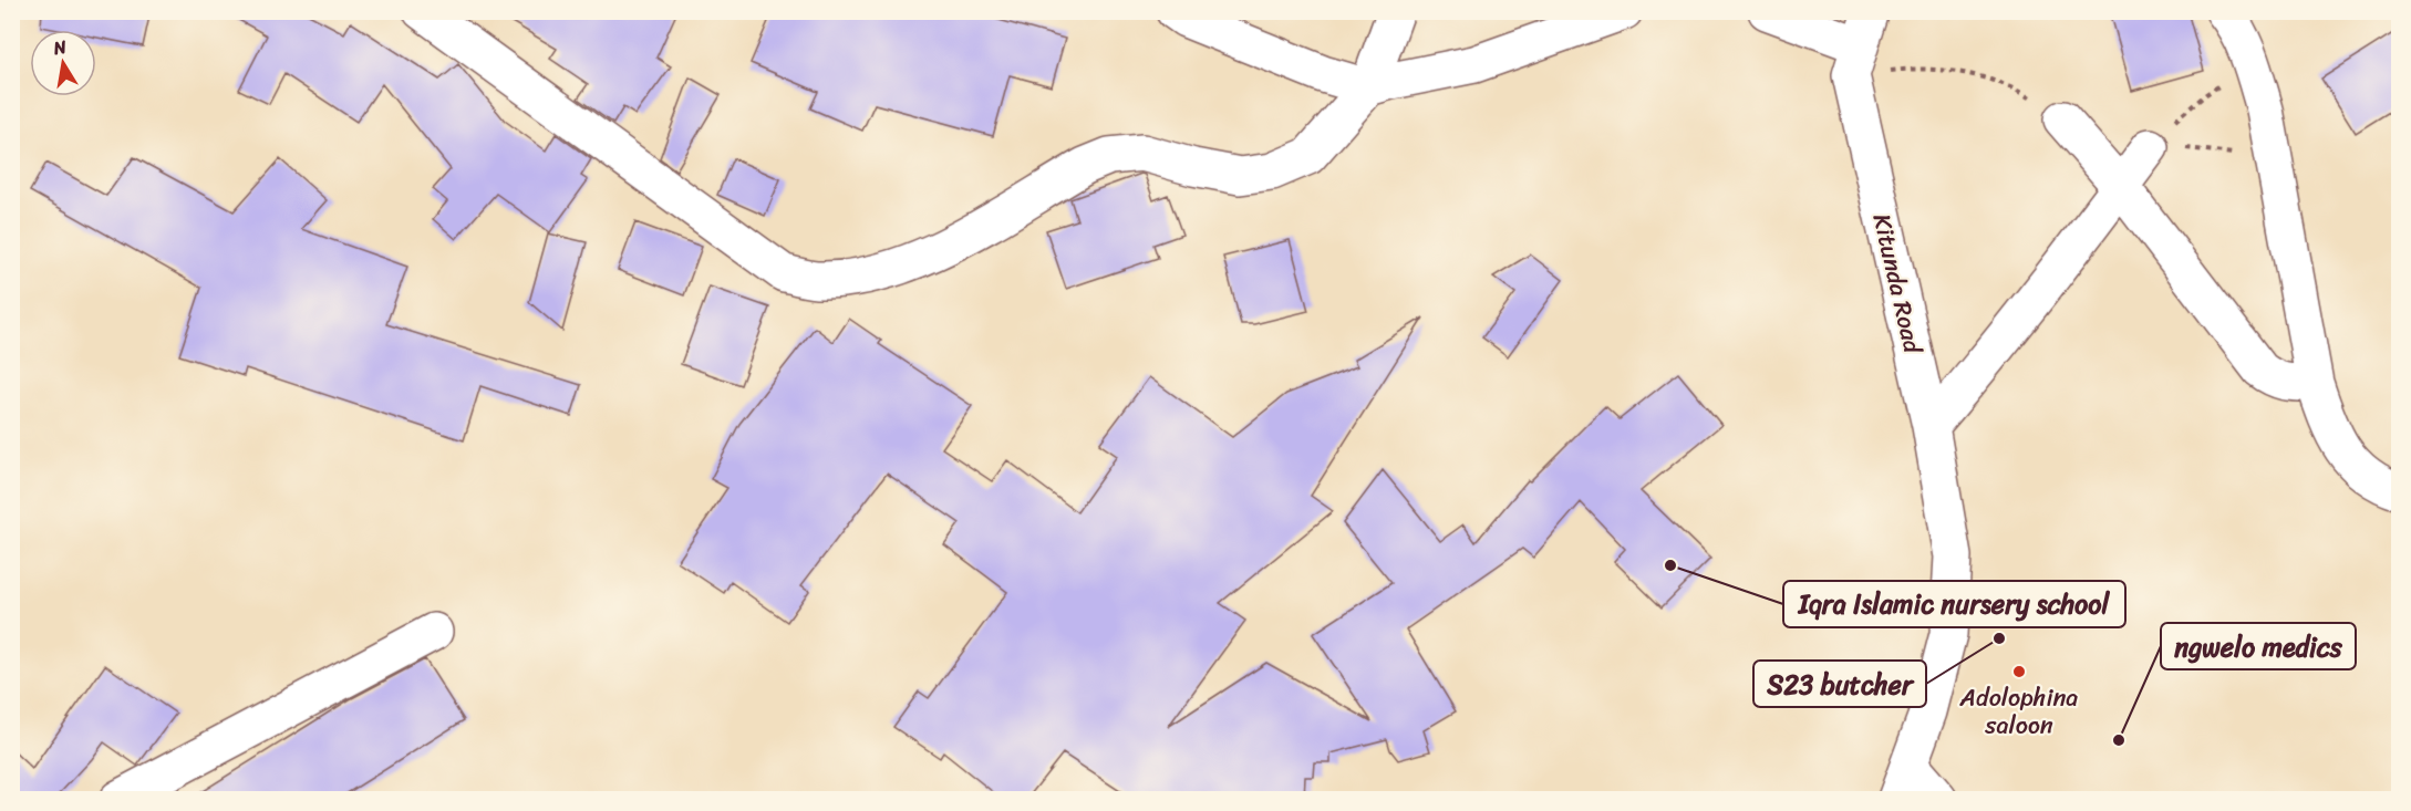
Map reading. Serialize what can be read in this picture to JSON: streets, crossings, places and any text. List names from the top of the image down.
{
  "streets": {
    "street": ["Kitunda Road"]
  },
  "places": [
    "Iqra Islamic nursery school",
    "S23 butcher",
    "Adolophina saloon",
    "ngwelo medics"
  ],
  "north": "top"
}
